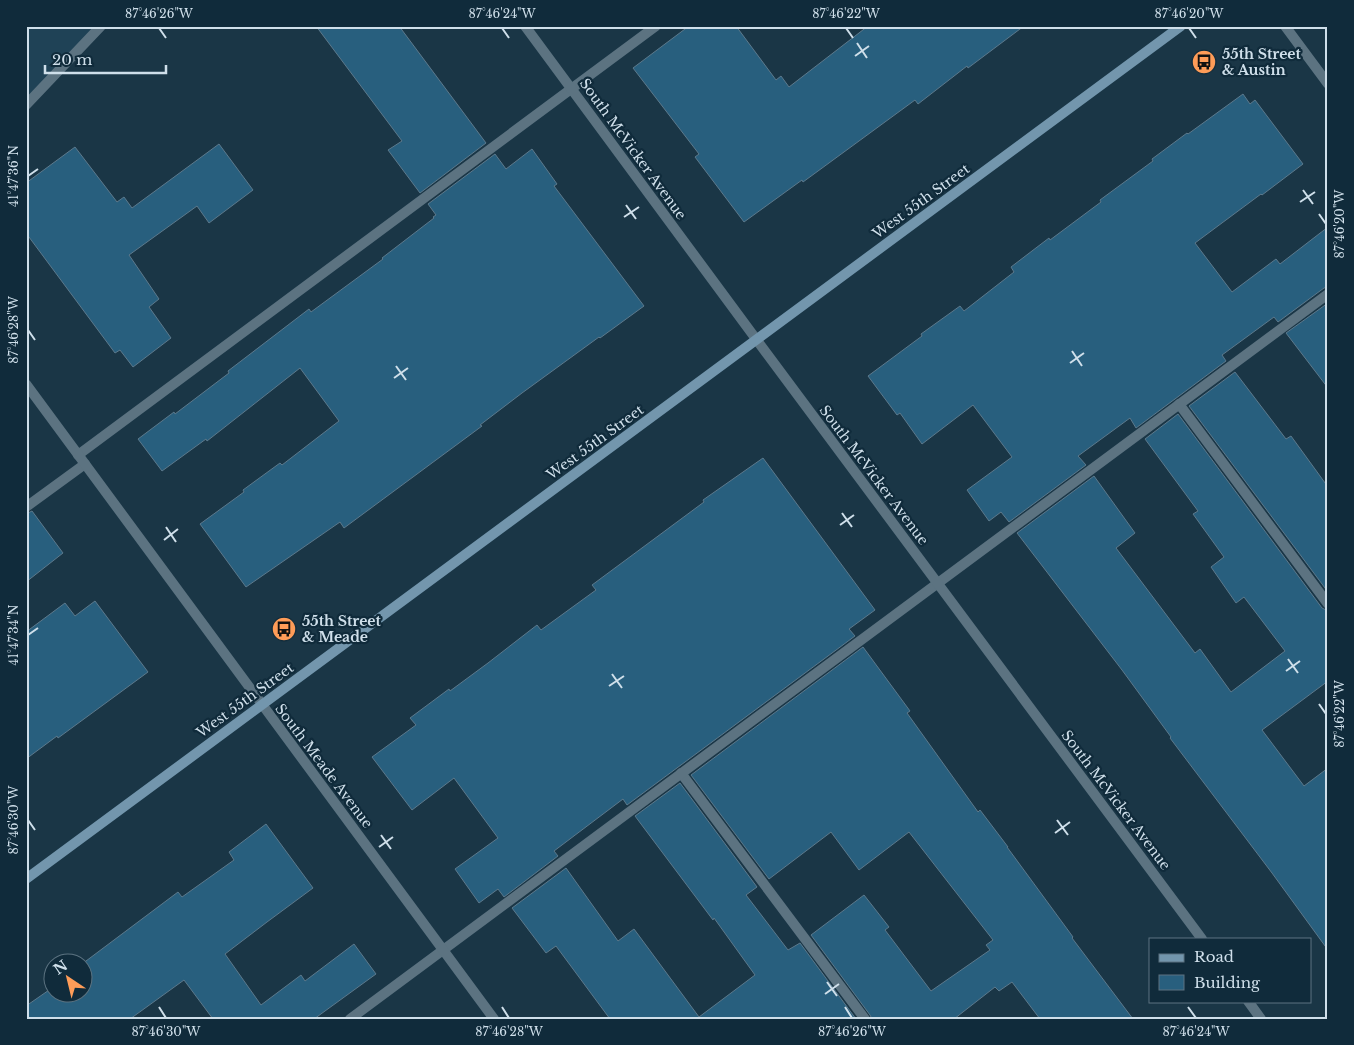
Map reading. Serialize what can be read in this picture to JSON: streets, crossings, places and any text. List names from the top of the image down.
{
  "streets": {
    "main road": ["West 55th Street"],
    "street": ["South McVicker Avenue", "South Meade Avenue"]
  },
  "crossings": [
    ["South McVicker Avenue", "West 55th Street"],
    ["West 55th Street", "South Meade Avenue"]
  ],
  "places": {
    "bus stop": ["55th Street & Austin", "55th Street & Meade"]
  },
  "legend": ["Road", "Building"],
  "scale_bar": "20 m",
  "north": "top left",
  "coordinates": [
    "87°46'26\"W",
    "87°46'24\"W",
    "87°46'22\"W",
    "87°46'20\"W",
    "41°47'36\"N",
    "87°46'28\"W",
    "41°47'34\"N",
    "87°46'30\"W"
  ]
}
